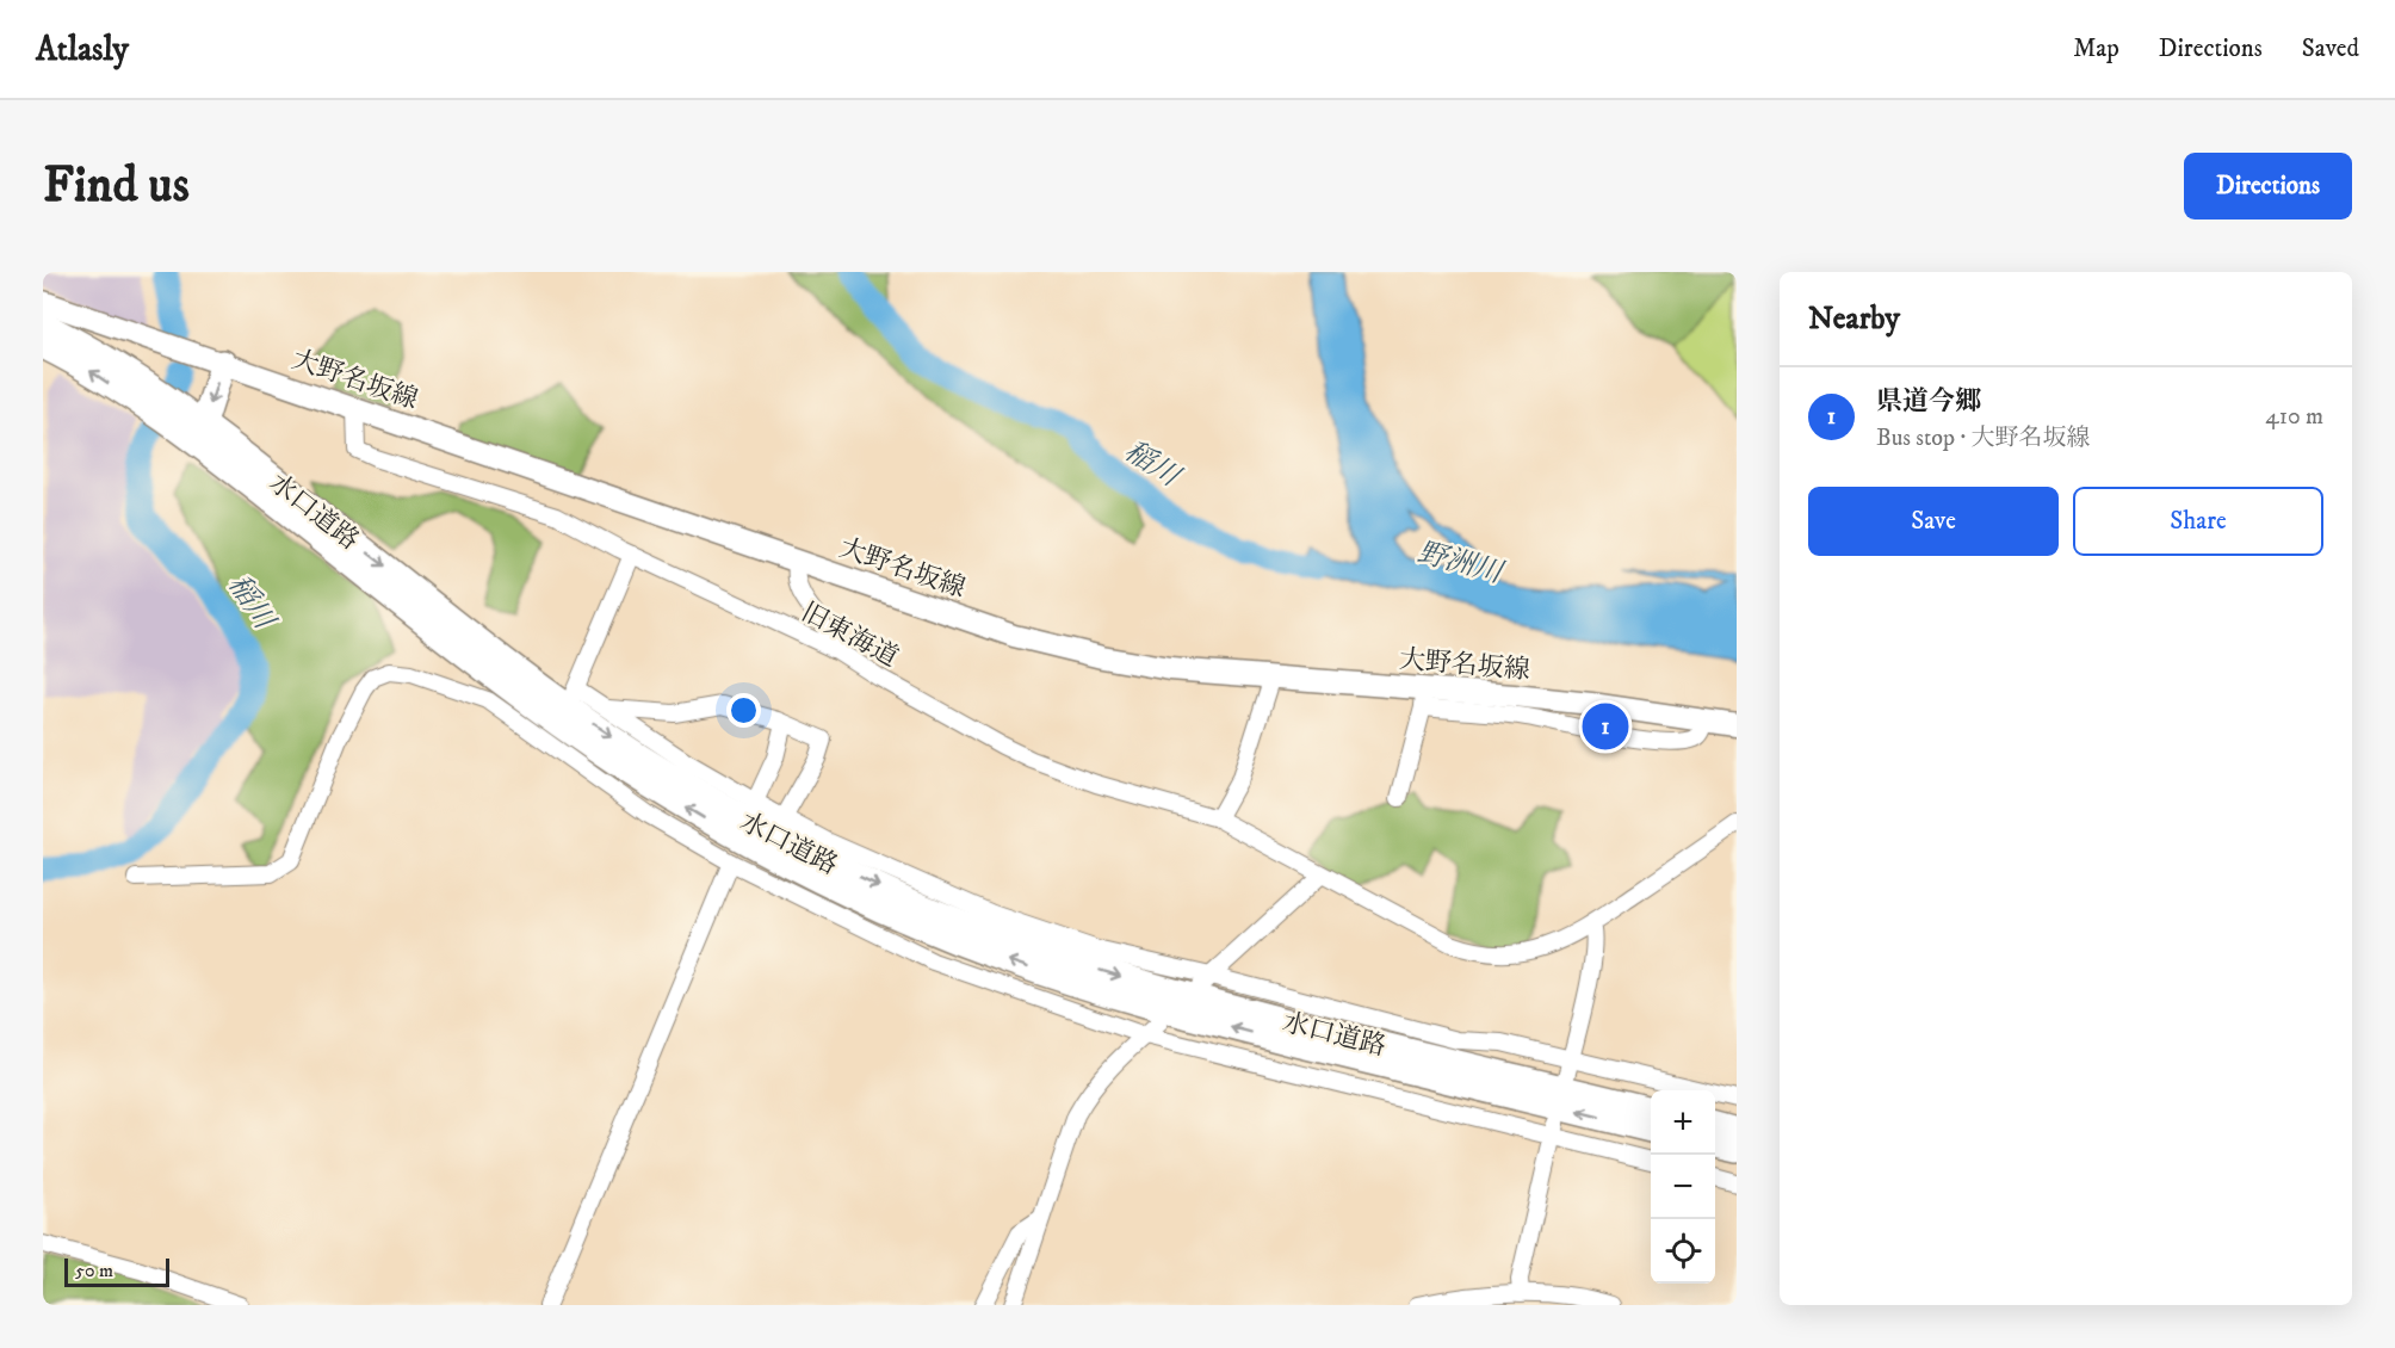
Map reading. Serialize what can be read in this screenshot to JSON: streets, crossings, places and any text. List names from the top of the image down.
{
  "streets": {
    "highway": ["水口道路"],
    "main road": ["大野名坂線"],
    "street": ["旧東海道"]
  },
  "crossings": [
    ["大野名坂線", "旧東海道"]
  ],
  "water": ["稲川", "野洲川"],
  "scale_bar": "50 m",
  "page": {
    "header": "Atlasly",
    "nav": ["Map", "Directions", "Saved"],
    "buttons": [
      "Directions",
      ["Save", "Share"]
    ],
    "title": "Find us",
    "heading": "Nearby",
    "list": [
      {
        "mark": "1",
        "name": "県道今郷",
        "note": "Bus stop · 大野名坂線",
        "value": "410 m"
      }
    ],
    "pins": "1",
    "map_buttons": ["+", "−"],
    "scale": "50 m"
  }
}
